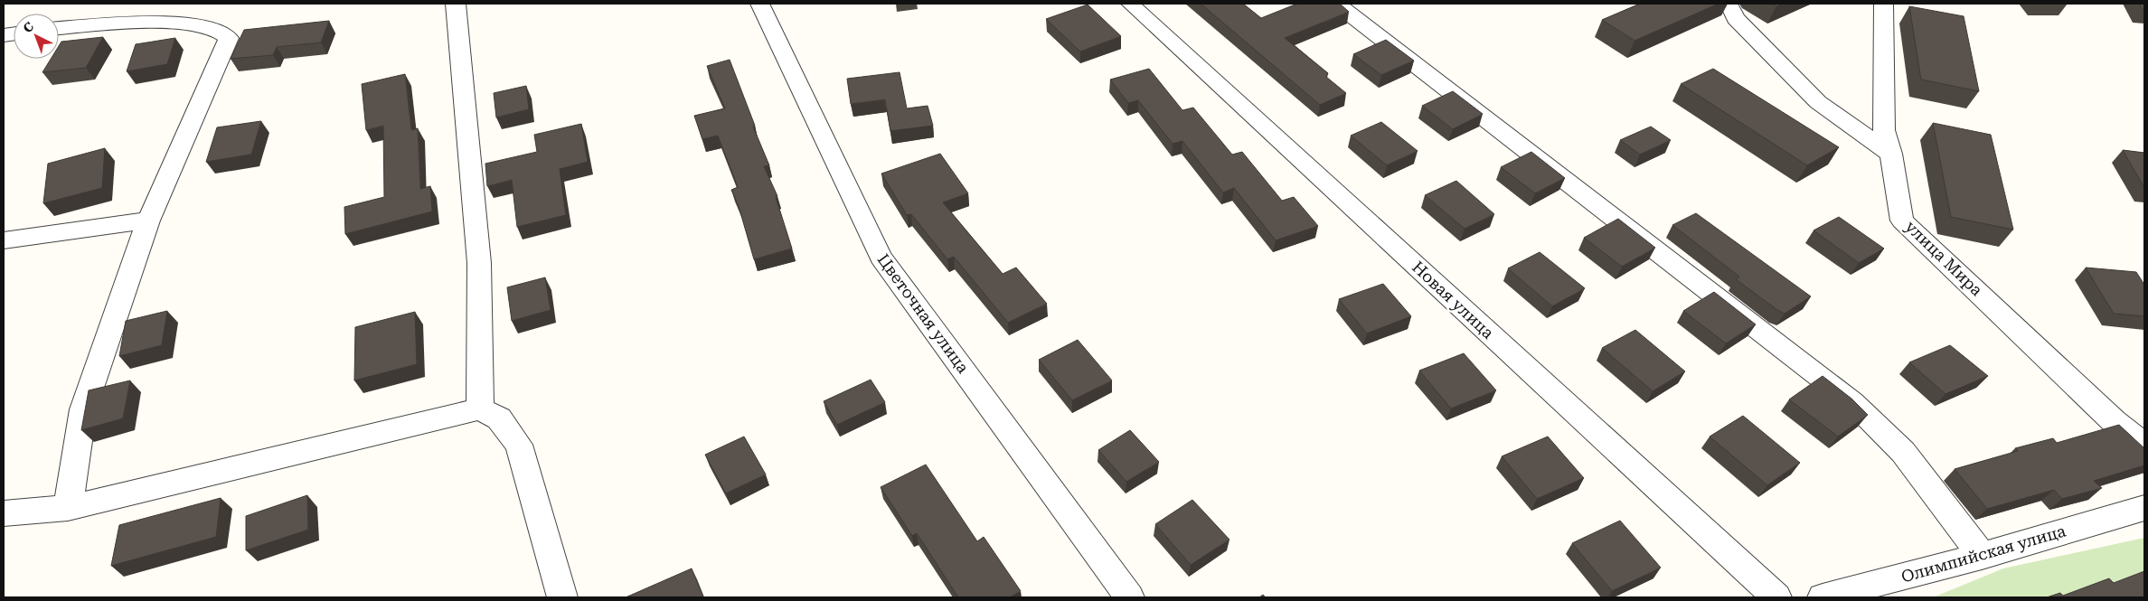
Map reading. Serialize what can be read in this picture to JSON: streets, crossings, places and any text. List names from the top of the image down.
{
  "streets": {
    "street": [
      "улица Мира",
      "Новая улица",
      "Цветочная улица",
      "Олимпийская улица"
    ]
  },
  "north": "top left"
}
